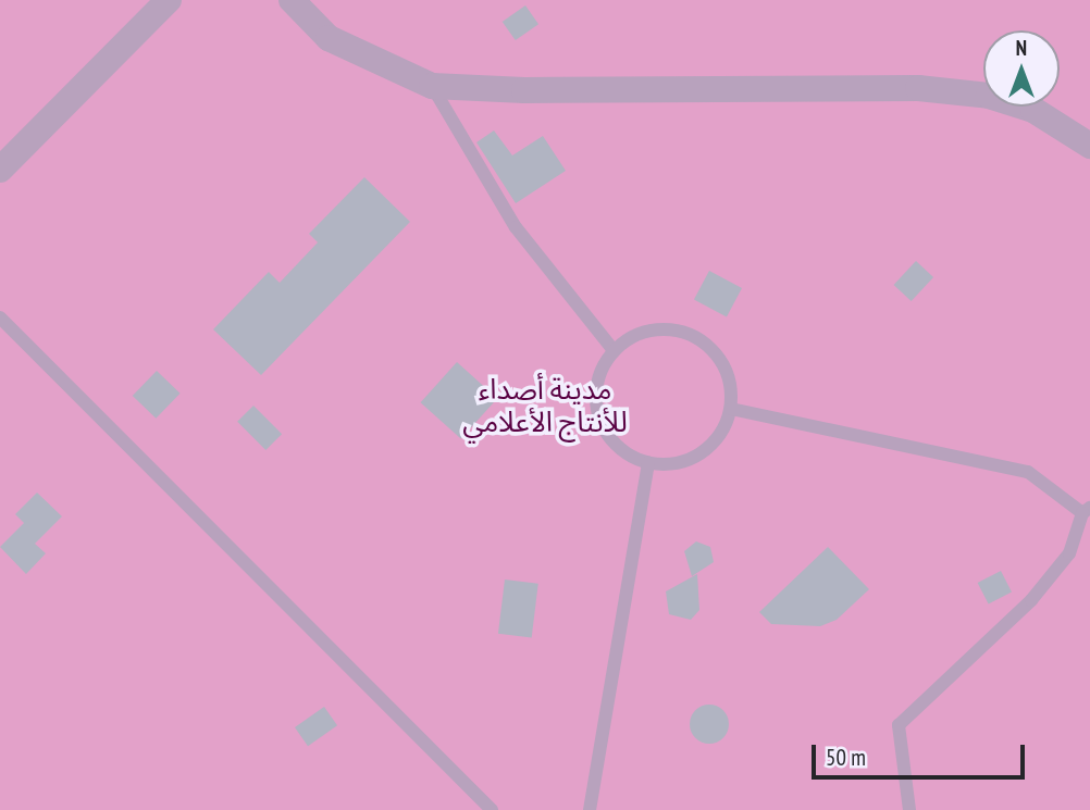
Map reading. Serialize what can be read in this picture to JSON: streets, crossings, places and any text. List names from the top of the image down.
{
  "parks": ["مدينة أصداء للأنتاج الأعلامي"],
  "scale_bar": "50 m",
  "north": "top"
}
